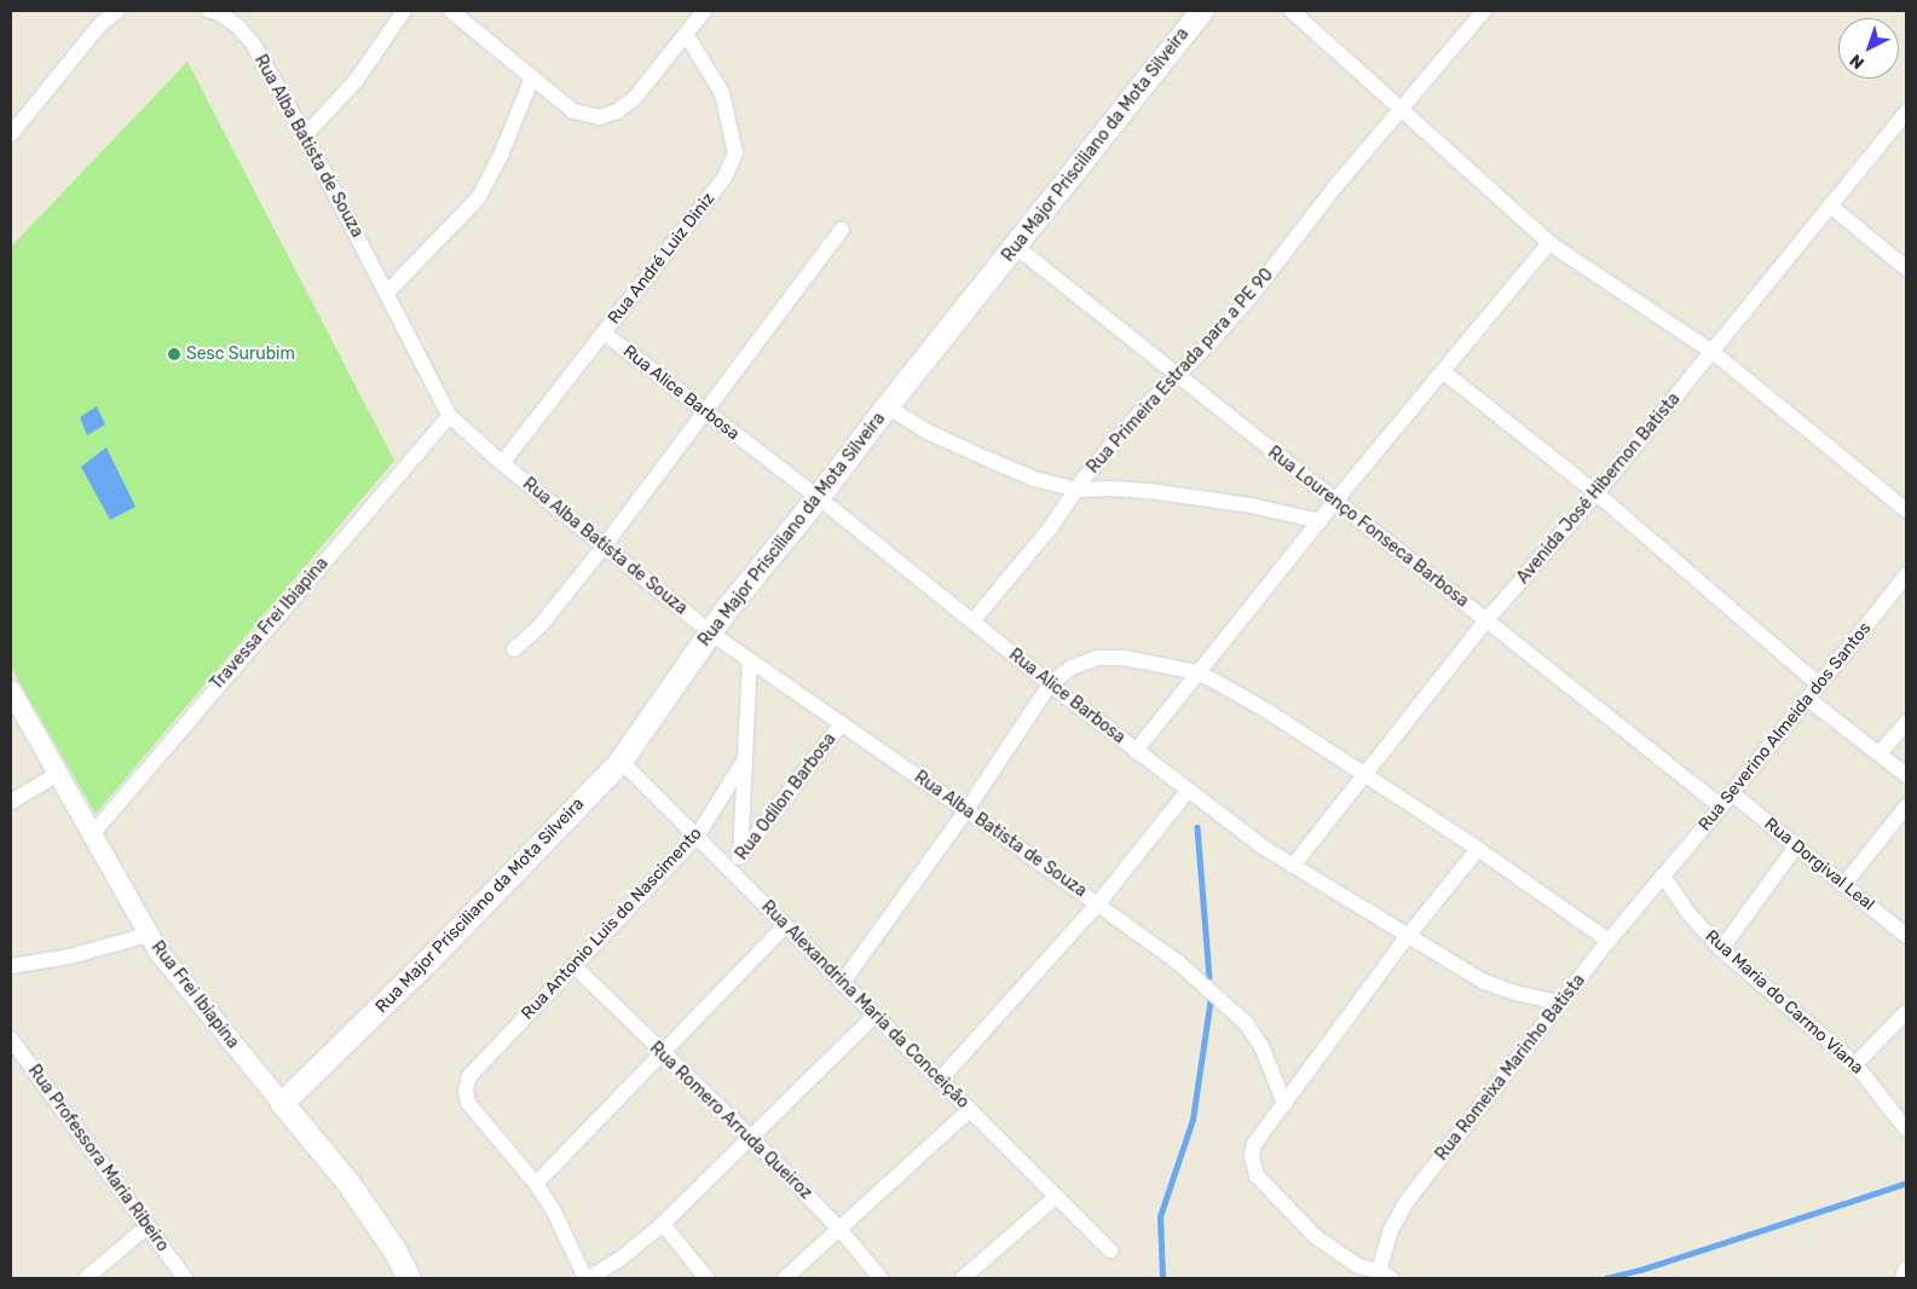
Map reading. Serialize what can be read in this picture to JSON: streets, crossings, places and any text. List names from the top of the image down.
{
  "streets": {
    "main road": ["Rua Major Prisciliano da Mota Silveira", "Rua Frei Ibiapina"],
    "street": [
      "Rua Alba Batista de Souza",
      "Rua André Luiz Diniz",
      "Rua Primeira Estrada para a PE 90",
      "Rua Alice Barbosa",
      "Avenida José Hibernon Batista",
      "Rua Lourenço Fonseca Barbosa",
      "Travessa Frei Ibiapina",
      "Rua Severino Almeida dos Santos",
      "Rua Odilon Barbosa",
      "Rua Dorgival Leal",
      "Rua Antonio Luis do Nascimento",
      "Rua Maria do Carmo Viana",
      "Rua Alexandrina Maria da Conceição",
      "Rua Romeixa Marinho Batista",
      "Rua Romero Arruda Queiroz",
      "Rua Professora Maria Ribeiro"
    ]
  },
  "crossings": [
    ["Rua Major Prisciliano da Mota Silveira", "Rua Alba Batista de Souza"],
    ["Rua Major Prisciliano da Mota Silveira", "Rua Alice Barbosa"],
    ["Rua Major Prisciliano da Mota Silveira", "Rua Lourenço Fonseca Barbosa"],
    ["Rua Major Prisciliano da Mota Silveira", "Rua Frei Ibiapina"],
    ["Rua Major Prisciliano da Mota Silveira", "Rua Alexandrina Maria da Conceição"],
    ["Rua Alba Batista de Souza", "Rua André Luiz Diniz"],
    ["Rua Alba Batista de Souza", "Travessa Frei Ibiapina"],
    ["Rua Alba Batista de Souza", "Rua Odilon Barbosa"],
    ["Rua André Luiz Diniz", "Rua Alice Barbosa"],
    ["Rua Primeira Estrada para a PE 90", "Rua Alice Barbosa"],
    ["Rua Primeira Estrada para a PE 90", "Rua Lourenço Fonseca Barbosa"],
    ["Rua Alice Barbosa", "Avenida José Hibernon Batista"],
    ["Rua Alice Barbosa", "Rua Romeixa Marinho Batista"],
    ["Avenida José Hibernon Batista", "Rua Lourenço Fonseca Barbosa"],
    ["Rua Lourenço Fonseca Barbosa", "Rua Severino Almeida dos Santos"],
    ["Travessa Frei Ibiapina", "Rua Frei Ibiapina"],
    ["Rua Severino Almeida dos Santos", "Rua Dorgival Leal"],
    ["Rua Severino Almeida dos Santos", "Rua Maria do Carmo Viana"],
    ["Rua Severino Almeida dos Santos", "Rua Romeixa Marinho Batista"],
    ["Rua Odilon Barbosa", "Rua Alexandrina Maria da Conceição"],
    ["Rua Antonio Luis do Nascimento", "Rua Alexandrina Maria da Conceição"],
    ["Rua Antonio Luis do Nascimento", "Rua Romero Arruda Queiroz"],
    ["Rua Maria do Carmo Viana", "Rua Romeixa Marinho Batista"]
  ],
  "places": ["Sesc Surubim"],
  "north": "bottom left"
}
